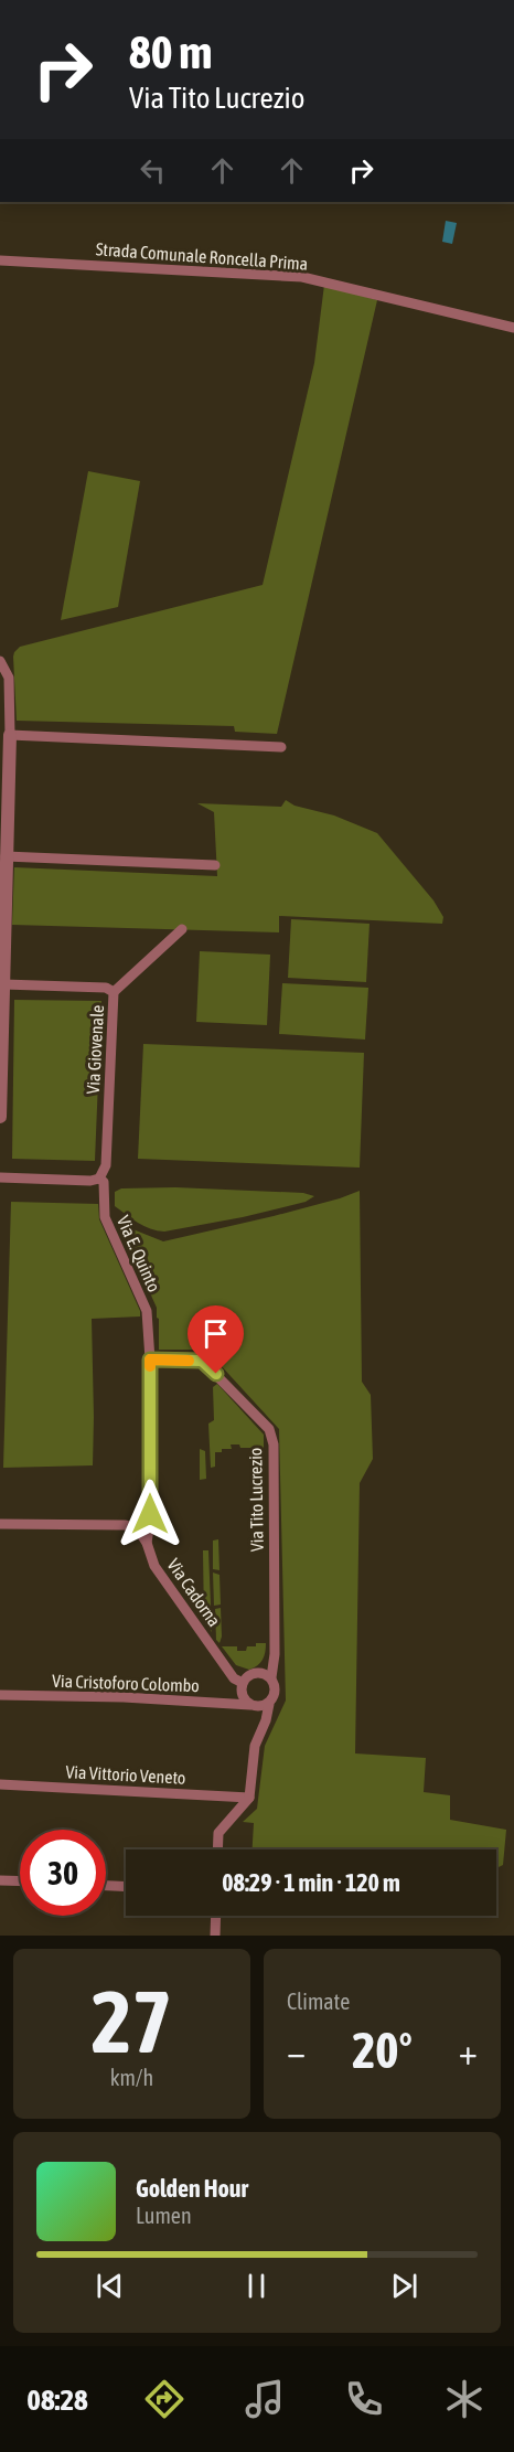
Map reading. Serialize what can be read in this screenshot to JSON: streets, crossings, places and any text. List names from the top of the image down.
{
  "streets": {
    "street": [
      "Strada Comunale Roncella Prima",
      "Via Giovenale",
      "Via E. Quinto",
      "Via Tito Lucrezio",
      "Via Cadorna",
      "Via Cristoforo Colombo",
      "Via Vittorio Veneto"
    ]
  },
  "crossings": [
    ["Via Giovenale", "Via E. Quinto"],
    ["Via E. Quinto", "Via Tito Lucrezio"],
    ["Via E. Quinto", "Via Cadorna"],
    ["Via Tito Lucrezio", "Via Cadorna"],
    ["Via Tito Lucrezio", "Via Cristoforo Colombo"],
    ["Via Cadorna", "Via Cristoforo Colombo"]
  ],
  "page": {
    "turn": ["80 m", "Via Tito Lucrezio"],
    "limit": "30",
    "trip": "08:29 · 1 min · 120 m",
    "tile": [
      ["27", "km/h"],
      "Climate"
    ],
    "heat": ["−", "20°", "+"],
    "song": ["Golden Hour", "Lumen"],
    "tabs": "08:28"
  }
}
